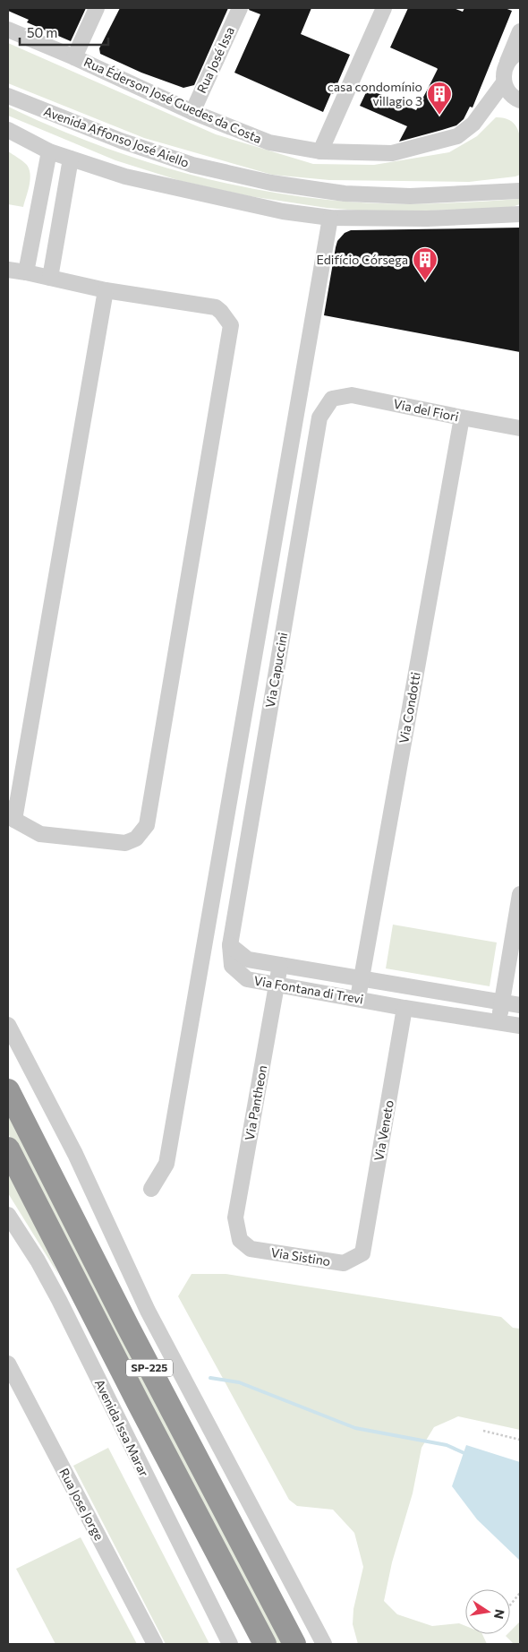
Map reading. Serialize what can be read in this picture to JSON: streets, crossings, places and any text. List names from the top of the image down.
{
  "streets": {
    "highway": ["SP-225"],
    "street": [
      "Rua José Issa",
      "Rua Éderson José Guedes da Costa",
      "Avenida Affonso José Aiello",
      "Via del Fiori",
      "Via Capuccini",
      "Via Condotti",
      "Via Fontana di Trevi",
      "Via Pantheon",
      "Via Veneto",
      "Via Sistino",
      "Avenida Issa Marar",
      "Rua Jose Jorge"
    ]
  },
  "crossings": [
    ["Rua José Issa", "Rua Éderson José Guedes da Costa"],
    ["Via del Fiori", "Via Capuccini"],
    ["Via del Fiori", "Via Condotti"],
    ["Via Capuccini", "Via Fontana di Trevi"],
    ["Via Condotti", "Via Fontana di Trevi"],
    ["Via Fontana di Trevi", "Via Pantheon"],
    ["Via Fontana di Trevi", "Via Veneto"],
    ["Via Pantheon", "Via Sistino"],
    ["Via Veneto", "Via Sistino"]
  ],
  "places": {
    "building": ["casa condomínio villagio 3", "Edifício Córsega"]
  },
  "scale_bar": "50 m",
  "north": "right"
}
